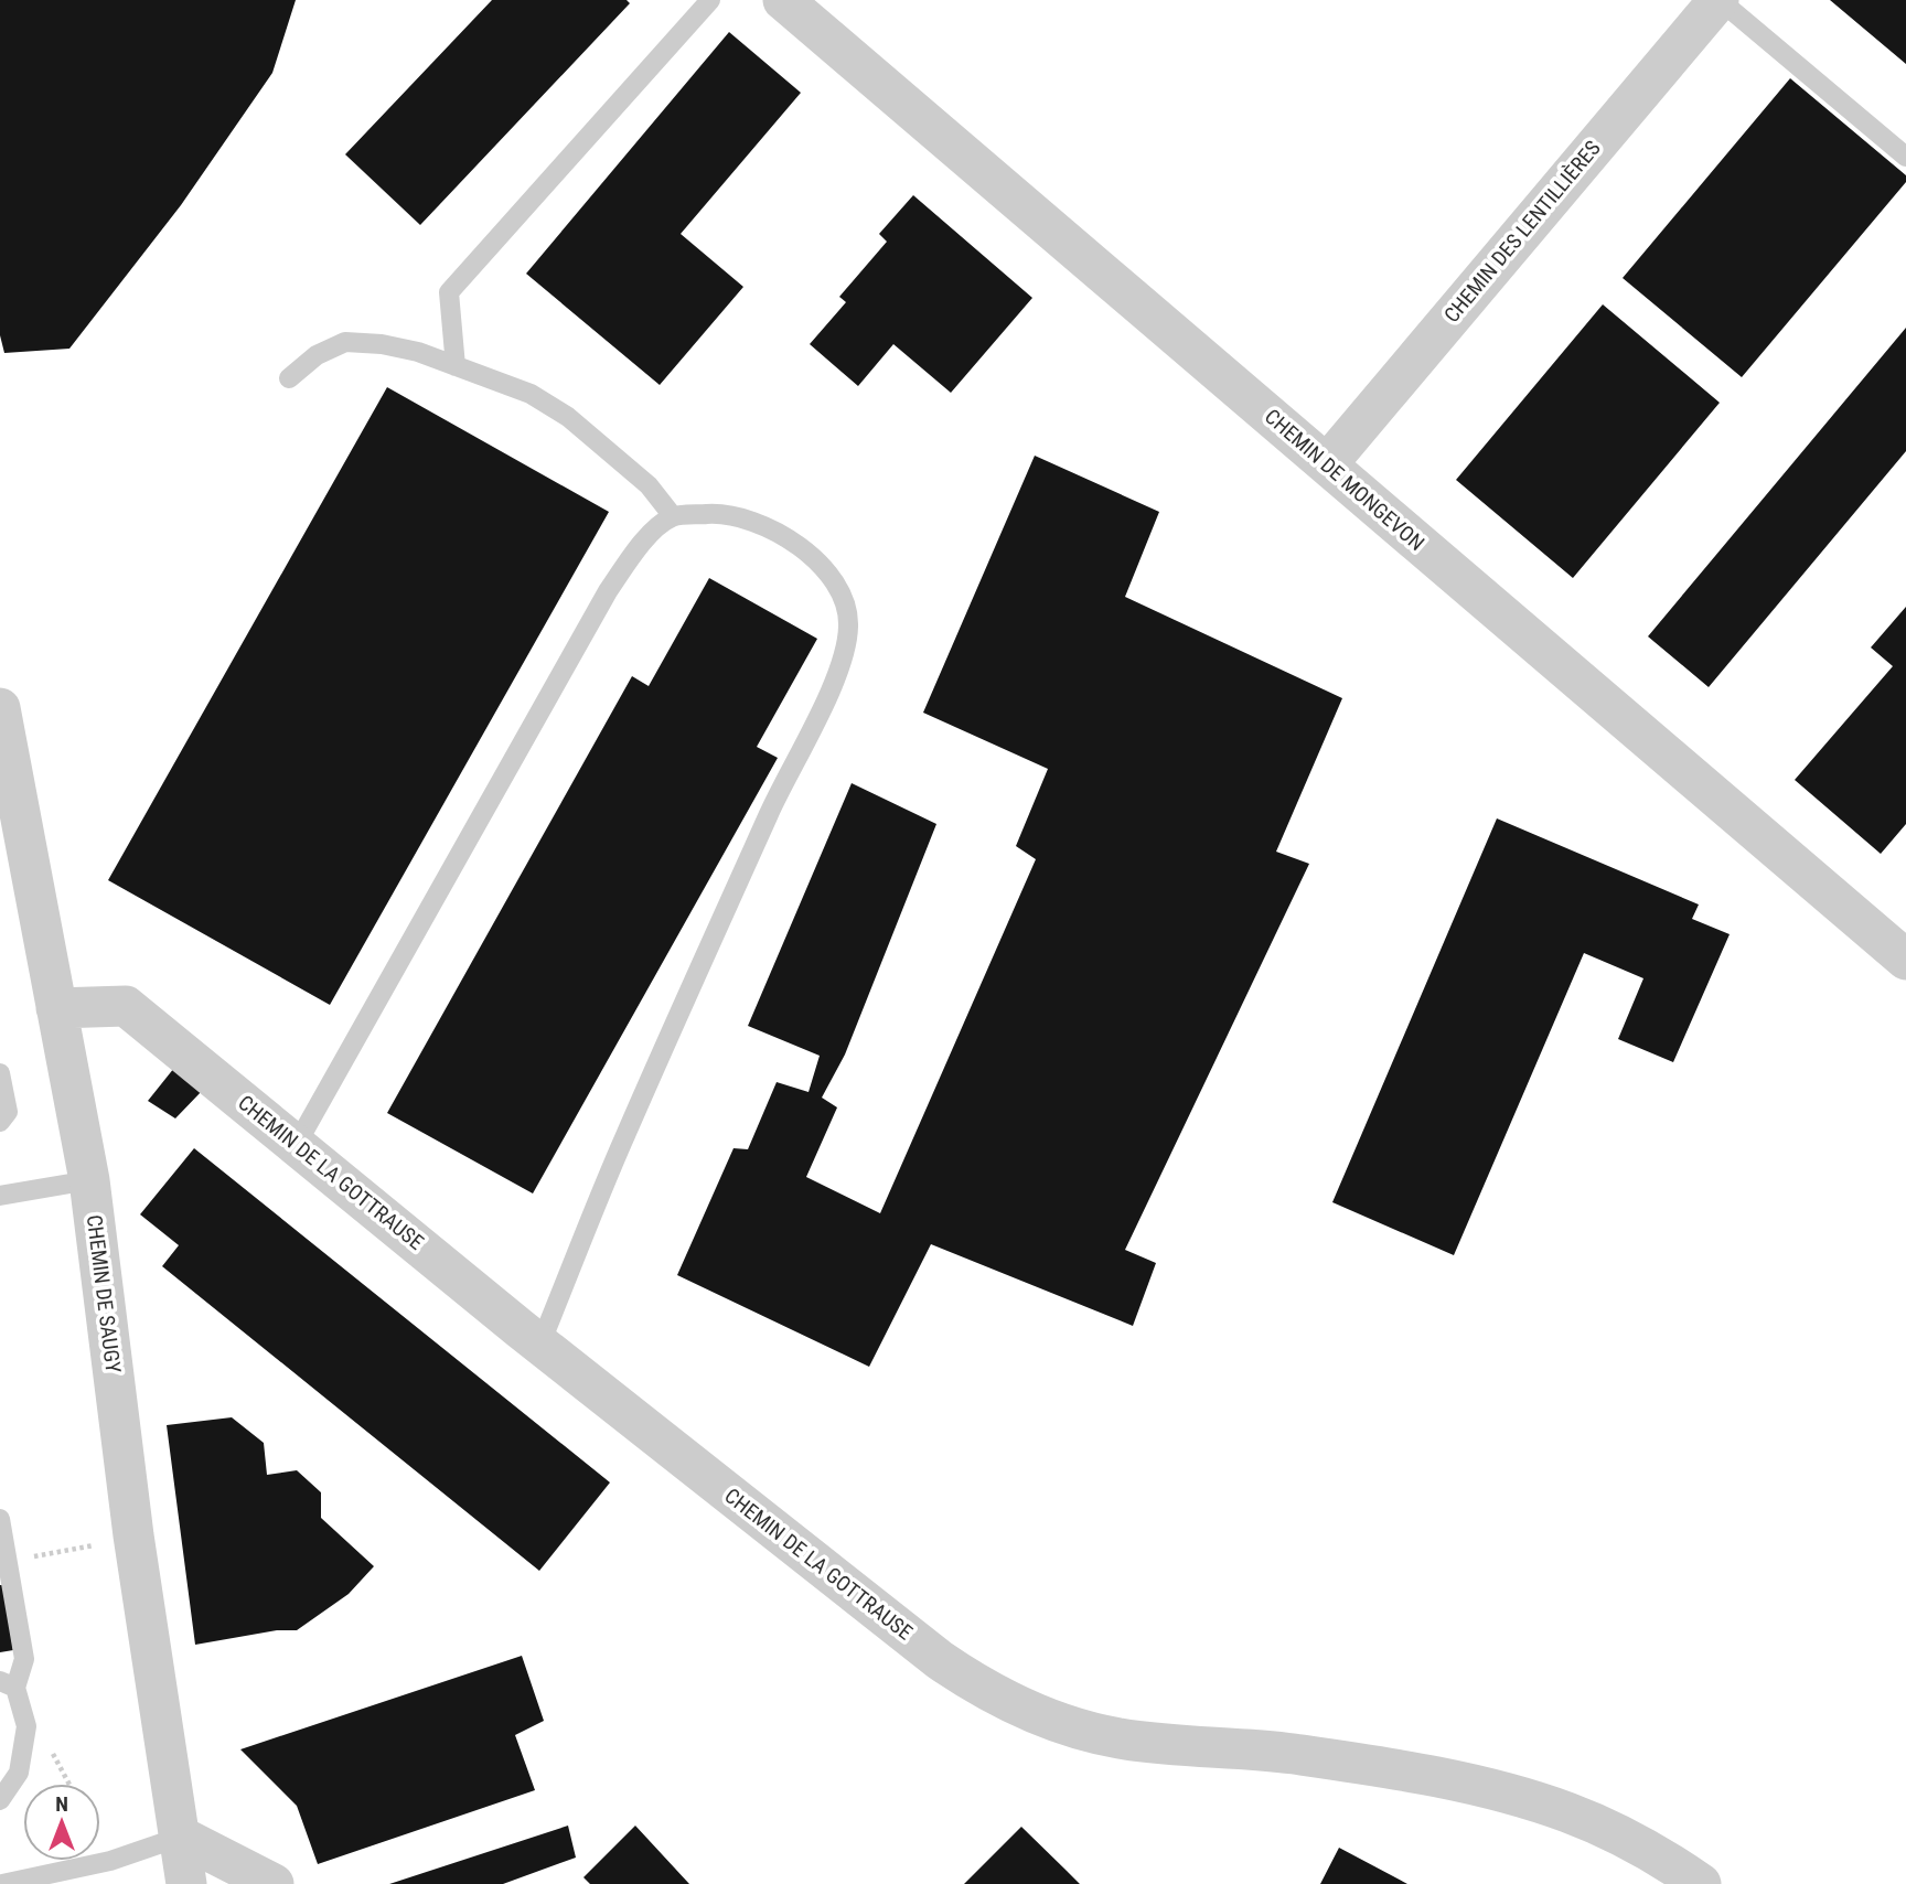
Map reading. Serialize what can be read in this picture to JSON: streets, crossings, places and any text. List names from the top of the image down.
{
  "streets": {
    "street": [
      "CHEMIN DES LENTILLIÈRES",
      "CHEMIN DE MONGEVON",
      "CHEMIN DE LA GOTTRAUSE",
      "CHEMIN DE SAUGY"
    ]
  },
  "crossings": [
    ["CHEMIN DES LENTILLIÈRES", "CHEMIN DE MONGEVON"],
    ["CHEMIN DE LA GOTTRAUSE", "CHEMIN DE SAUGY"]
  ],
  "north": "top"
}
